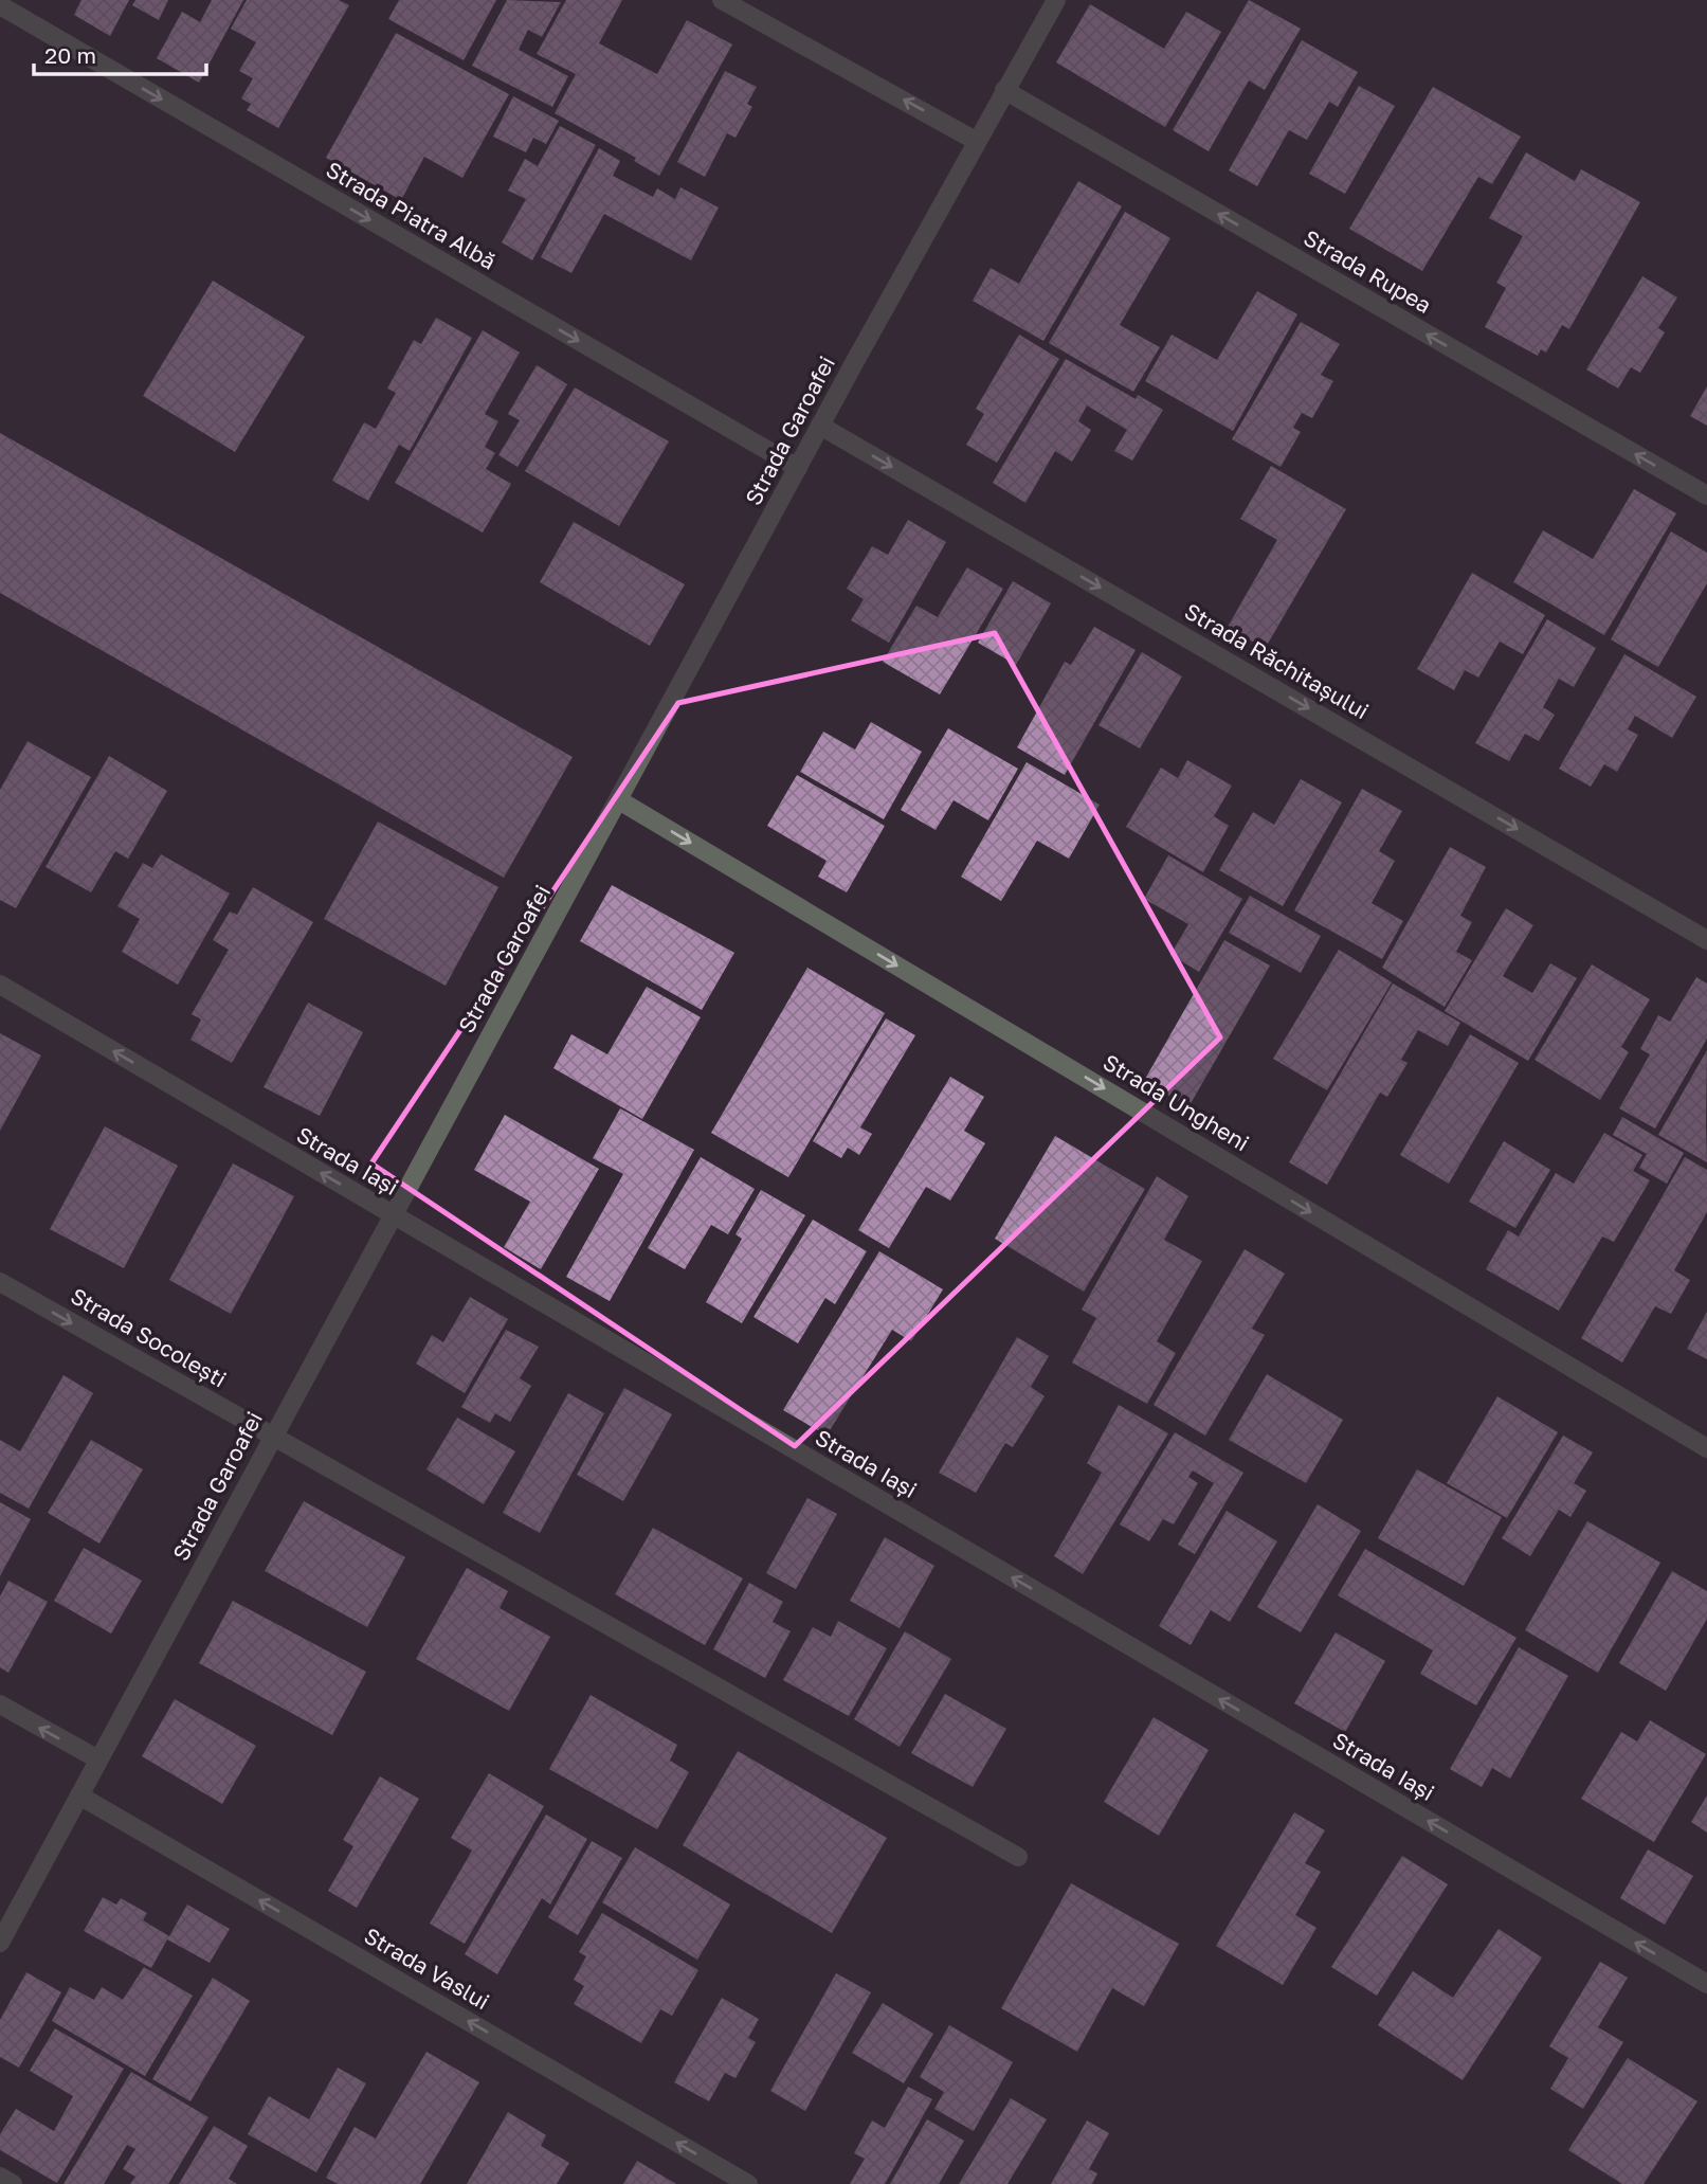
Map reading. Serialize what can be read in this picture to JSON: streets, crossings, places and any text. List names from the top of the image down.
{
  "streets": {
    "street": [
      "Strada Piatra Albă",
      "Strada Rupea",
      "Strada Garoafei",
      "Strada Răchitașului",
      "Strada Ungheni",
      "Strada Iași",
      "Strada Socolești",
      "Strada Vaslui"
    ]
  },
  "crossings": [
    ["Strada Piatra Albă", "Strada Garoafei"],
    ["Strada Rupea", "Strada Garoafei"],
    ["Strada Garoafei", "Strada Răchitașului"],
    ["Strada Garoafei", "Strada Ungheni"],
    ["Strada Garoafei", "Strada Iași"],
    ["Strada Garoafei", "Strada Socolești"],
    ["Strada Garoafei", "Strada Vaslui"]
  ],
  "one_way": [
    "Strada Piatra Albă",
    "Strada Rupea",
    "Strada Răchitașului",
    "Strada Ungheni",
    "Strada Iași",
    "Strada Vaslui"
  ],
  "scale_bar": "20 m"
}
